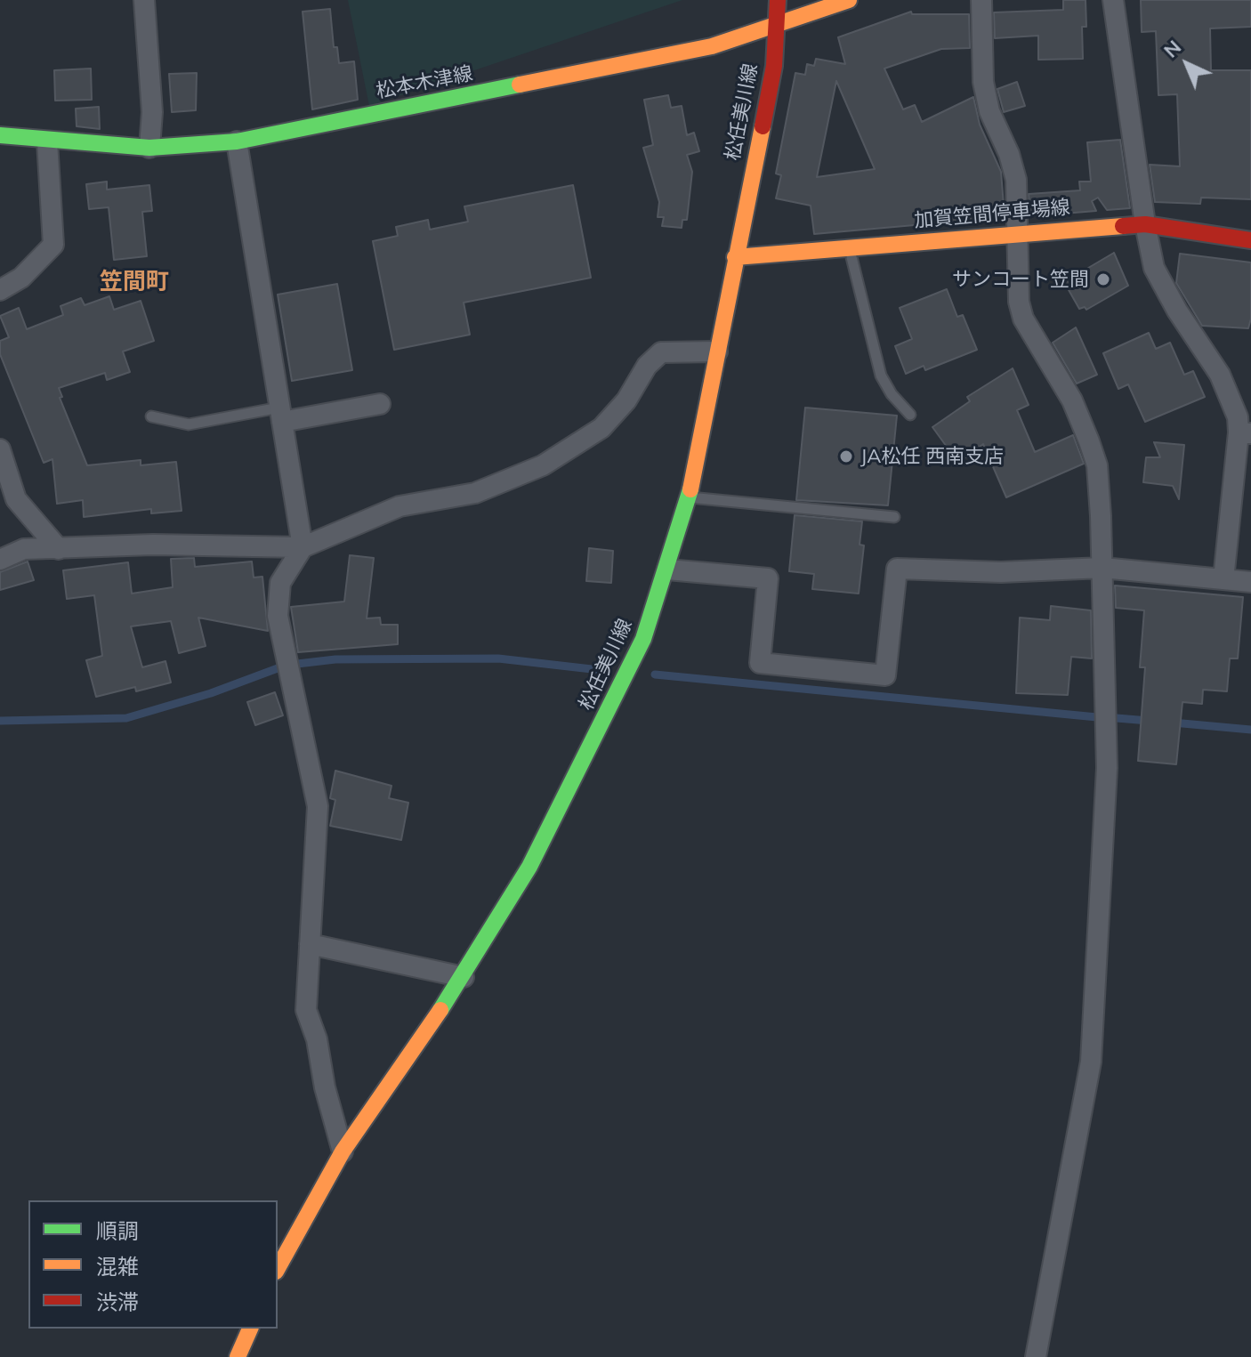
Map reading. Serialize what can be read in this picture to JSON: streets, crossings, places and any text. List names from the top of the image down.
{
  "streets": {
    "main road": ["松本木津線", "松任美川線", "加賀笠間停車場線"]
  },
  "crossings": [
    ["松本木津線", "松任美川線"],
    ["松任美川線", "加賀笠間停車場線"]
  ],
  "districts": ["笠間町"],
  "places": ["サンコート笠間", "JA松任 西南支店"],
  "legend": ["順調", "混雑", "渋滞"],
  "north": "top left"
}
